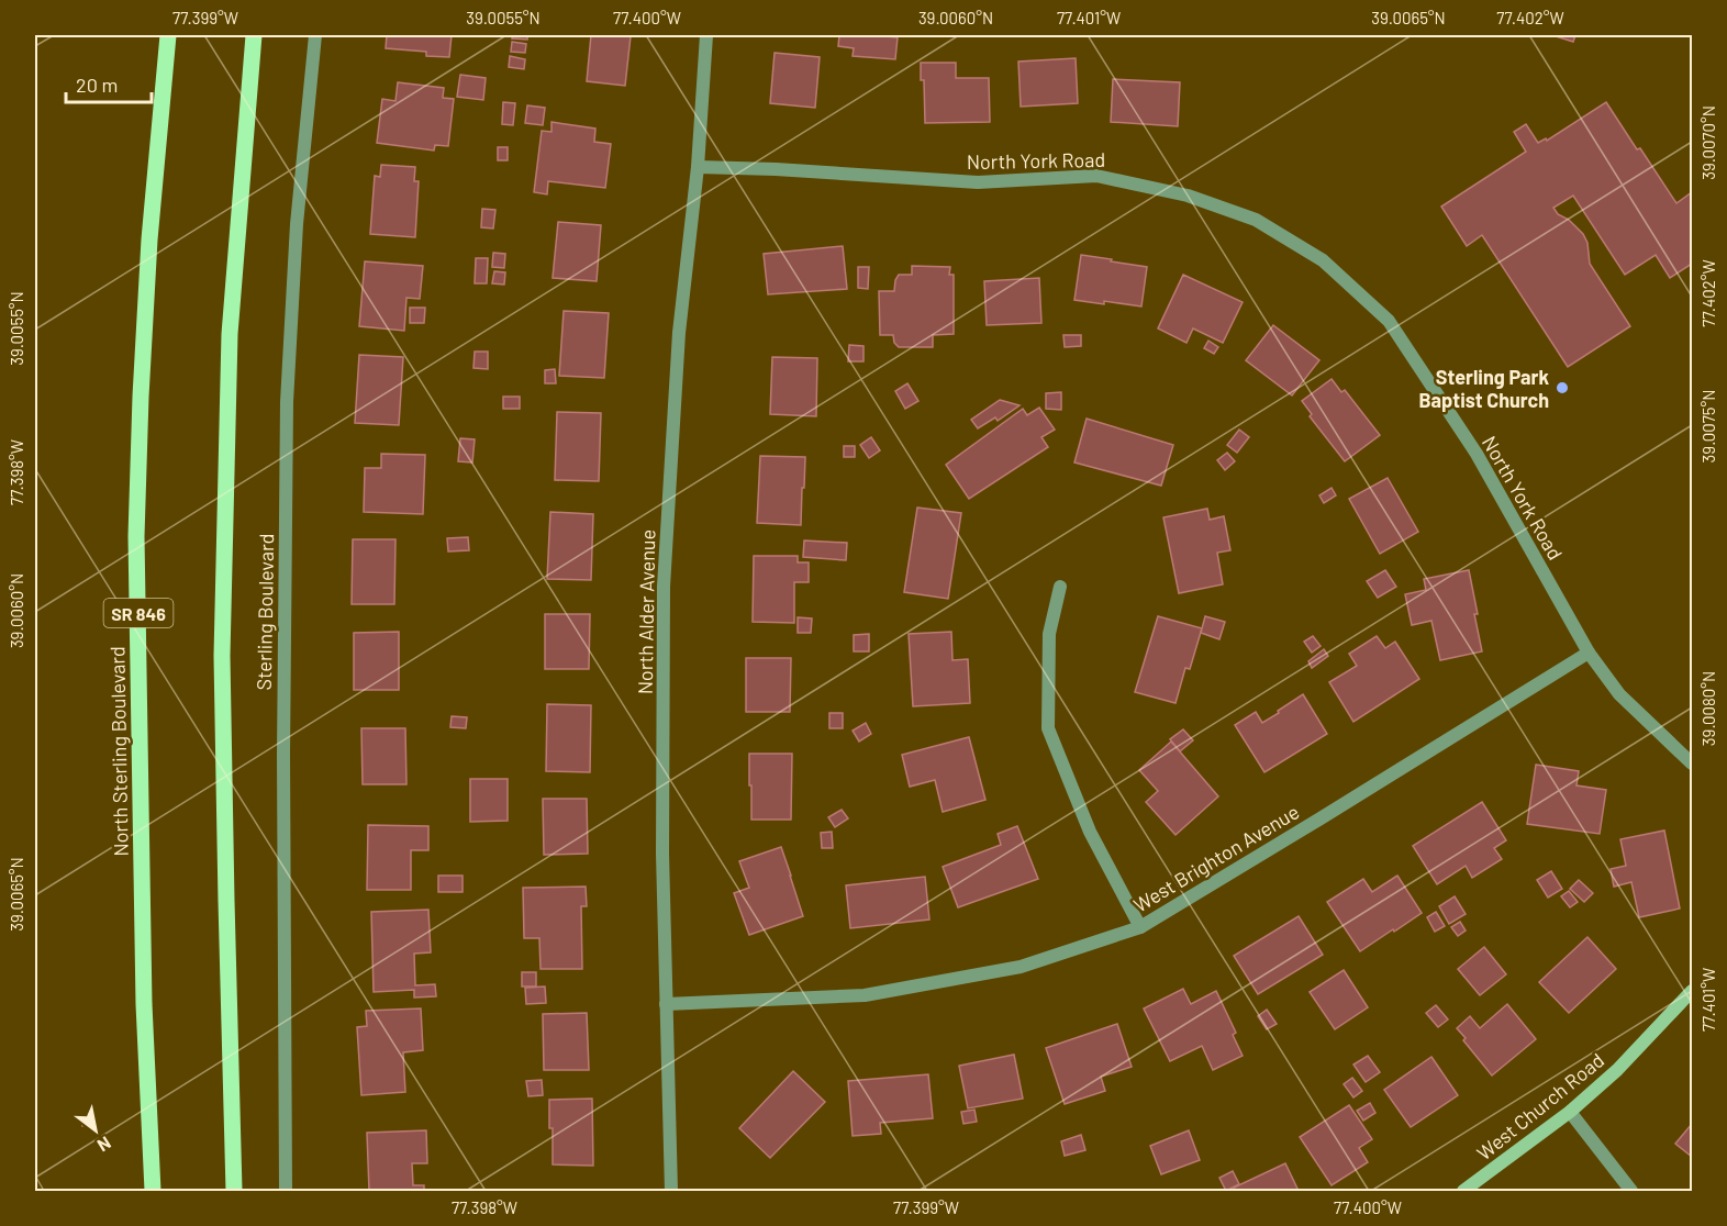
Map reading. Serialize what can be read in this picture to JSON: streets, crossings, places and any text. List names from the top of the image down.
{
  "streets": {
    "main road": ["SR 846", "North Sterling Boulevard", "West Church Road"],
    "street": [
      "North York Road",
      "Sterling Boulevard",
      "North Alder Avenue",
      "West Brighton Avenue"
    ]
  },
  "crossings": [
    ["North York Road", "North Alder Avenue"],
    ["North York Road", "West Brighton Avenue"],
    ["North Alder Avenue", "West Brighton Avenue"]
  ],
  "places": ["Sterling Park Baptist Church"],
  "scale_bar": "20 m",
  "north": "bottom right",
  "coordinates": [
    "77.399°W",
    "39.0055°N",
    "77.400°W",
    "39.0060°N",
    "77.401°W",
    "39.0065°N",
    "77.402°W",
    "39.0070°N",
    "39.0075°N",
    "77.398°W",
    "39.0080°N"
  ]
}
